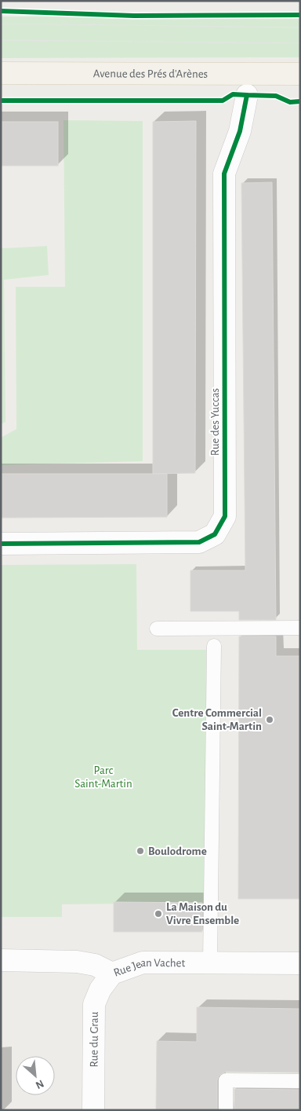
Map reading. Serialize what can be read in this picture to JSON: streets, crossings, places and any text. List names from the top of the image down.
{
  "streets": {
    "main road": ["Avenue des Prés d'Arènes"],
    "street": ["Rue des Yuccas", "Rue Jean Vachet", "Rue du Grau"]
  },
  "crossings": [
    ["Rue Jean Vachet", "Rue du Grau"]
  ],
  "parks": ["Parc Saint-Martin"],
  "places": ["Centre Commercial Saint-Martin", "Boulodrome", "La Maison du Vivre Ensemble"],
  "north": "bottom right"
}
